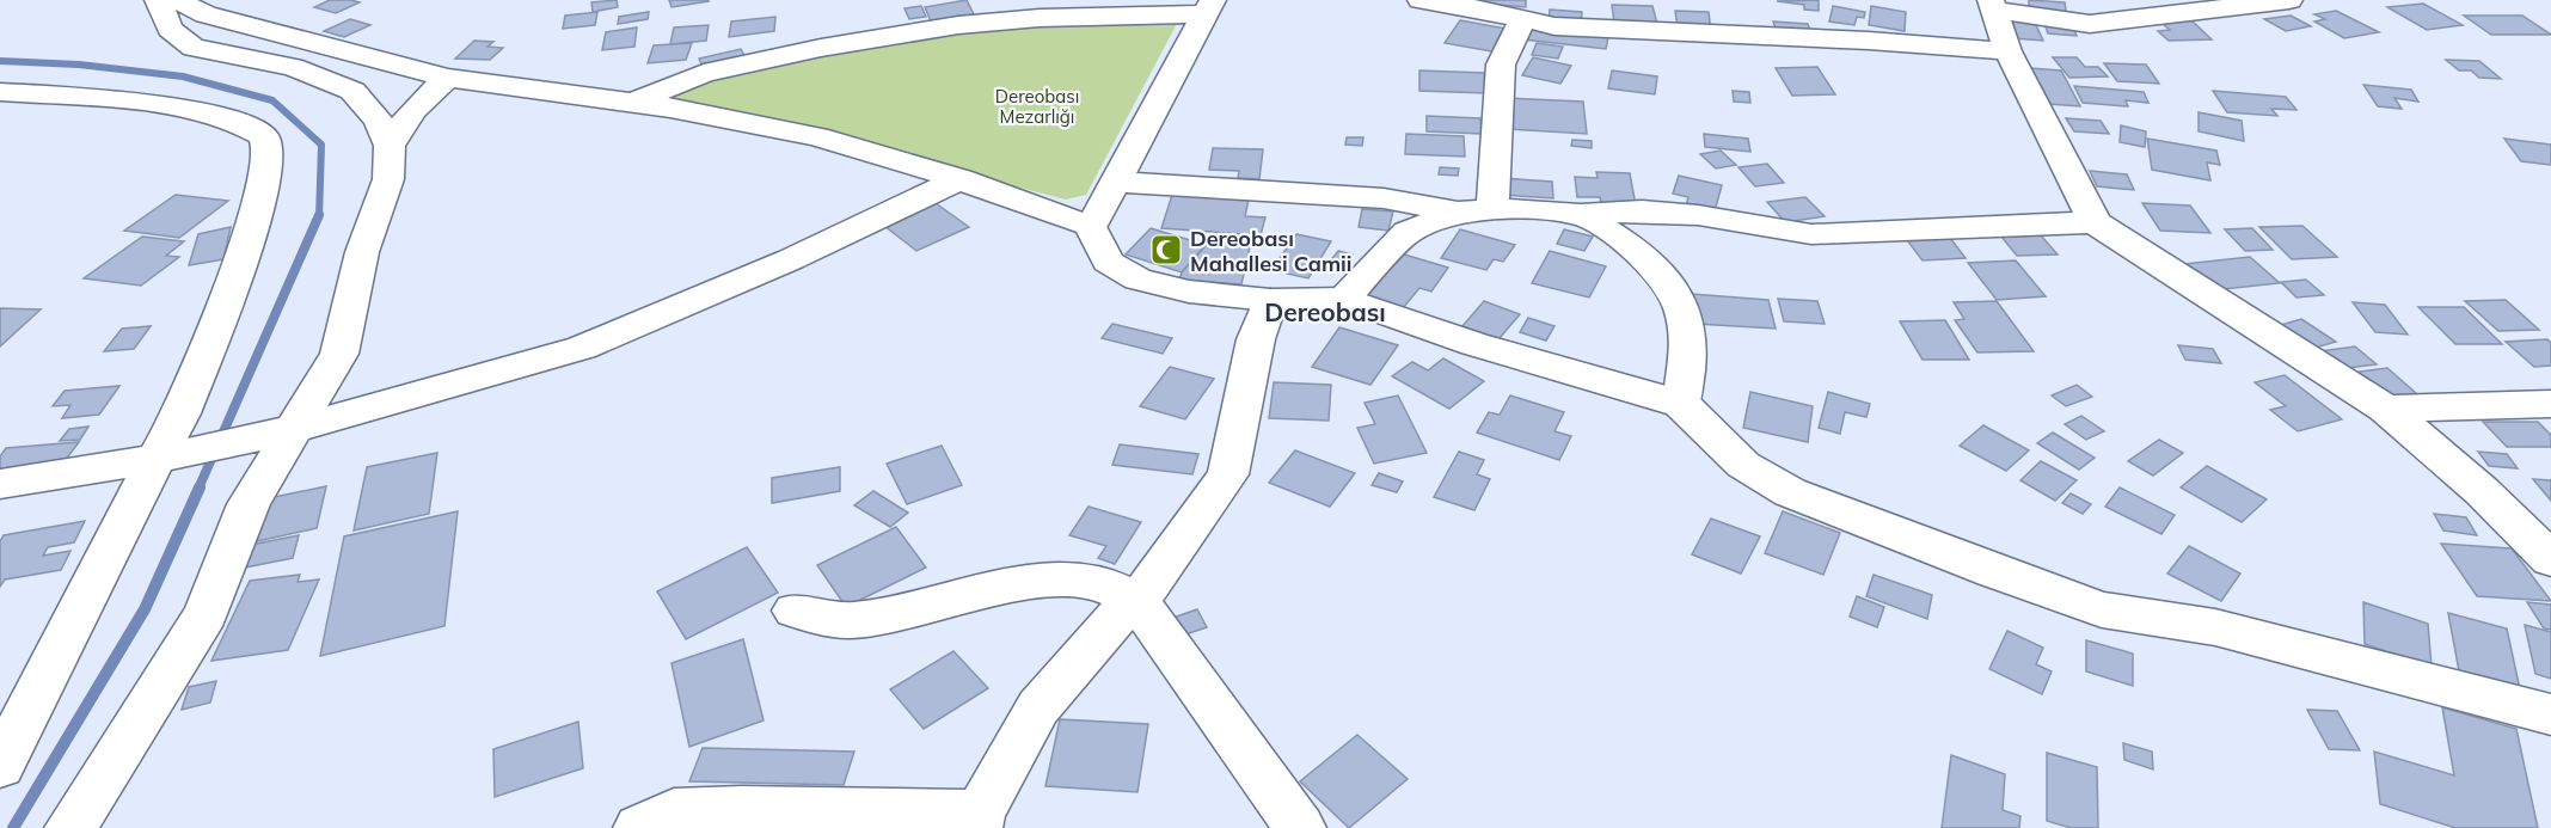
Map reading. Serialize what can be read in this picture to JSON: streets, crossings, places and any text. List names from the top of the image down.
{
  "districts": ["Dereobası"],
  "parks": ["Dereobası Mezarlığı"],
  "places": {
    "mosque": ["Dereobası Mahallesi Camii"]
  }
}
